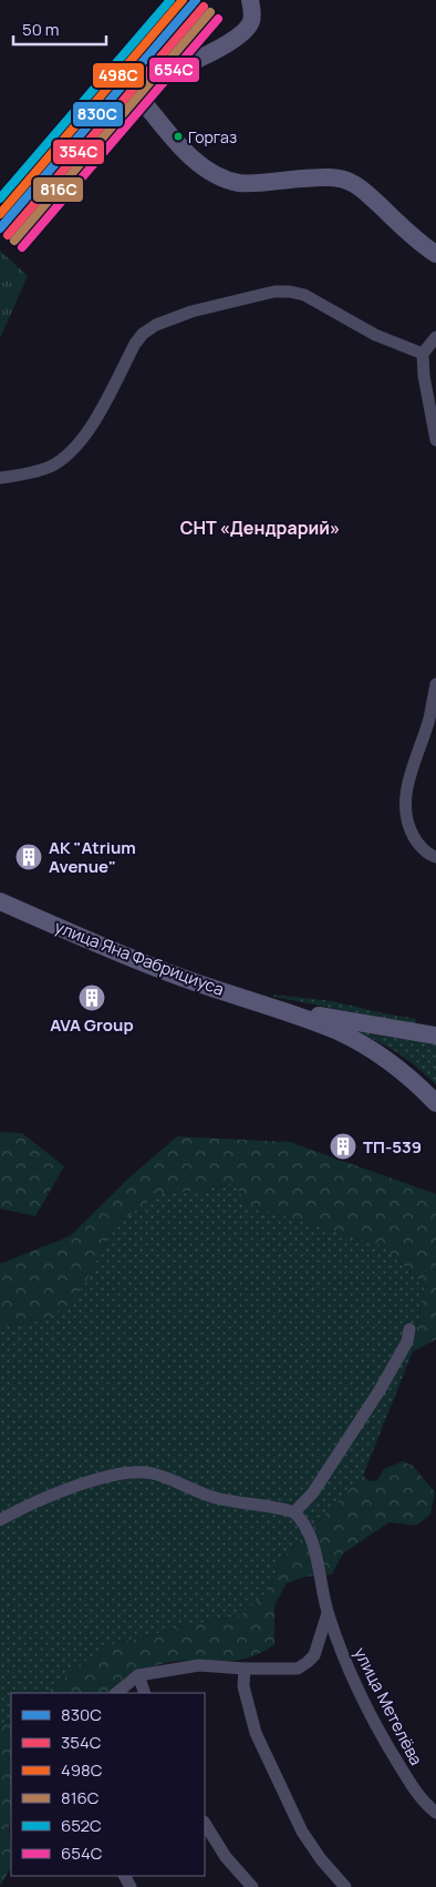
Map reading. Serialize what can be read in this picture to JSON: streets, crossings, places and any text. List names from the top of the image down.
{
  "streets": {
    "main road": ["улица Яна Фабрициуса"],
    "street": ["улица Метелёва"]
  },
  "districts": ["СНТ «Дендрарий»"],
  "places": {
    "other": ["Горгаз"],
    "building": ["АК \"Atrium Avenue\"", "AVA Group", "ТП-539"]
  },
  "lines": [
    "transit line 830С",
    "transit line 498С",
    "transit line 652С",
    "transit line 354С",
    "transit line 816С",
    "transit line 654С"
  ],
  "legend": [
    "830С",
    "354С",
    "498С",
    "816С",
    "652С",
    "654С"
  ],
  "scale_bar": "50 m"
}
